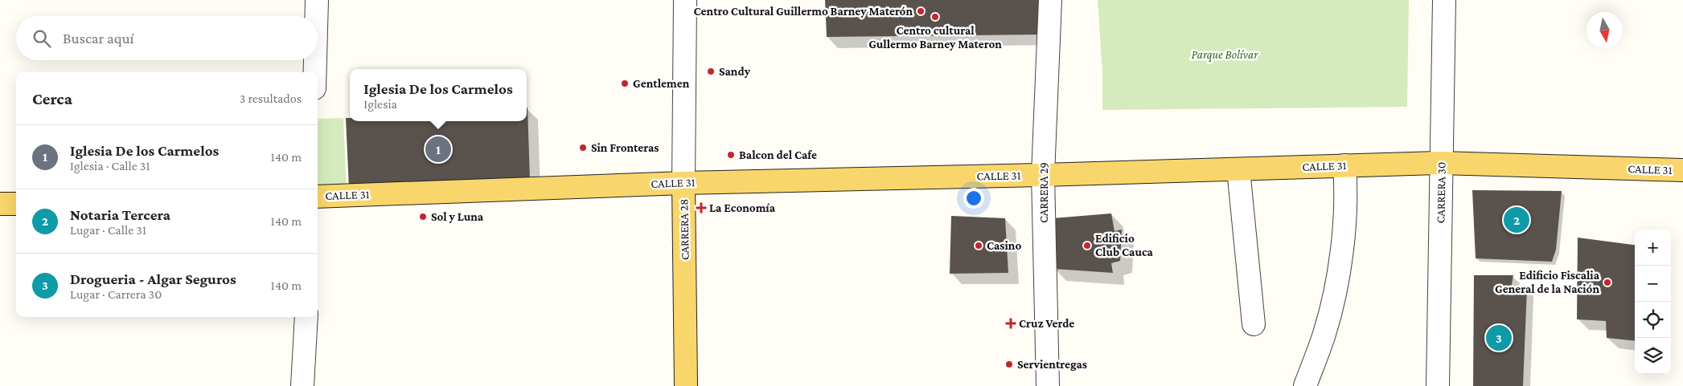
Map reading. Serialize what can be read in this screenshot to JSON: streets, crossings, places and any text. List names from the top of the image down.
{
  "streets": {
    "main road": ["CALLE 31", "CARRERA 28"],
    "street": ["CARRERA 29", "CARRERA 30"]
  },
  "crossings": [
    ["CALLE 31", "CARRERA 29"],
    ["CALLE 31", "CARRERA 30"],
    ["CALLE 31", "CARRERA 28"]
  ],
  "parks": ["Parque Bolívar"],
  "places": {
    "other": [
      "Centro Cultural Guillermo Barney Materón",
      "Centro cultural Gullermo Barney Materon",
      "Sandy",
      "Gentlemen",
      "Sin Fronteras",
      "Balcon del Cafe",
      "Sol y Luna",
      "Casino",
      "Edificio Club Cauca",
      "Edificio Fiscalia General de la Nación",
      "Servientregas"
    ],
    "health": ["La Economía", "Cruz Verde"]
  },
  "north": "bottom",
  "page": {
    "search": "Buscar aquí",
    "popup": ["Iglesia De los Carmelos", "Iglesia"],
    "heading": ["Cerca", "3 resultados"],
    "list": [
      {
        "mark": "1",
        "name": "Iglesia De los Carmelos",
        "note": "Iglesia · Calle 31",
        "value": "140 m"
      },
      {
        "mark": "2",
        "name": "Notaria Tercera",
        "note": "Lugar · Calle 31",
        "value": "140 m"
      },
      {
        "mark": "3",
        "name": "Drogueria - Algar Seguros",
        "note": "Lugar · Carrera 30",
        "value": "140 m"
      }
    ],
    "pins": ["1", "2", "3"],
    "map_buttons": ["+", "−"]
  }
}
